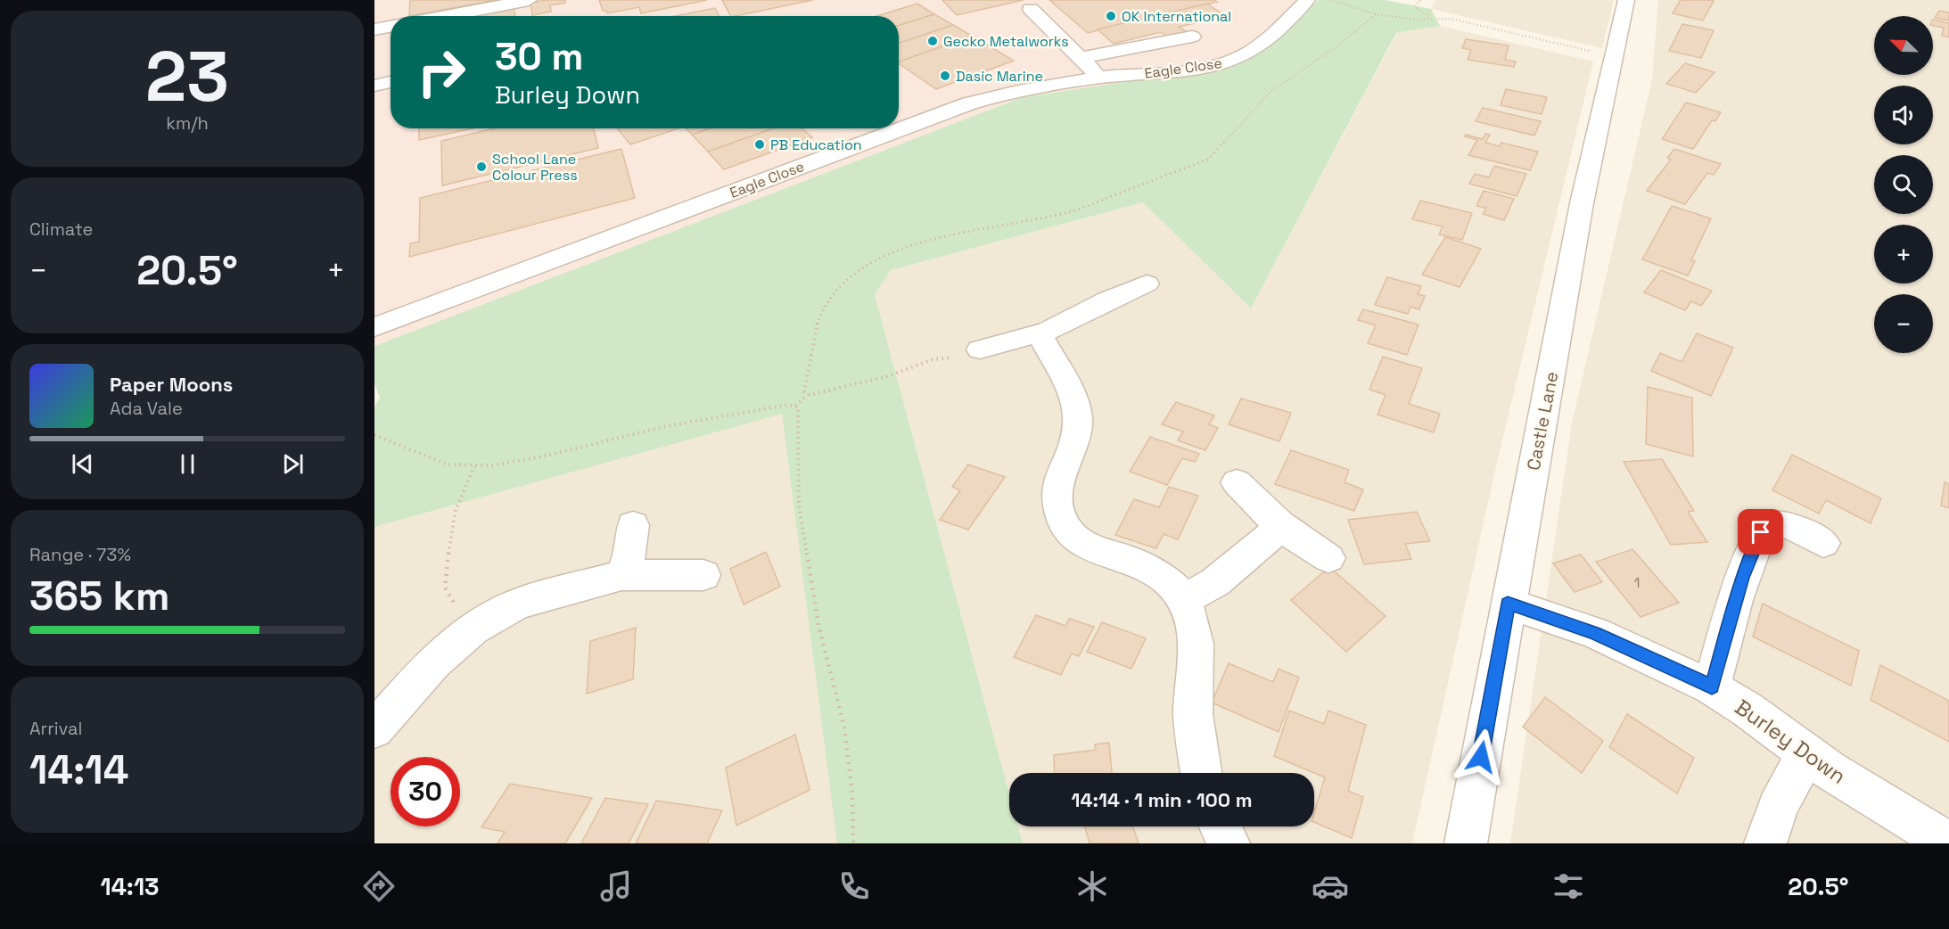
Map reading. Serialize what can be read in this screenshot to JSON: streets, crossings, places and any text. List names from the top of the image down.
{
  "streets": {
    "street": ["Eagle Close", "Castle Lane", "Burley Down"]
  },
  "crossings": [
    ["Castle Lane", "Burley Down"]
  ],
  "places": [
    "OK International",
    "Gecko Metalworks",
    "Dasic Marine",
    "PB Education",
    "School Lane Colour Press"
  ],
  "house_numbers": ["1"],
  "north": "top left",
  "page": {
    "tile": [
      ["23", "km/h"],
      "Climate",
      ["Range · 73%", "365 km"],
      ["Arrival", "14:14"]
    ],
    "map_buttons": ["+", "−"],
    "turn": ["30 m", "Burley Down"],
    "heat": ["−", "20.5°", "+"],
    "song": ["Paper Moons", "Ada Vale"],
    "limit": "30",
    "trip": "14:14 · 1 min · 100 m",
    "tabs": ["14:13", "20.5°"]
  }
}
